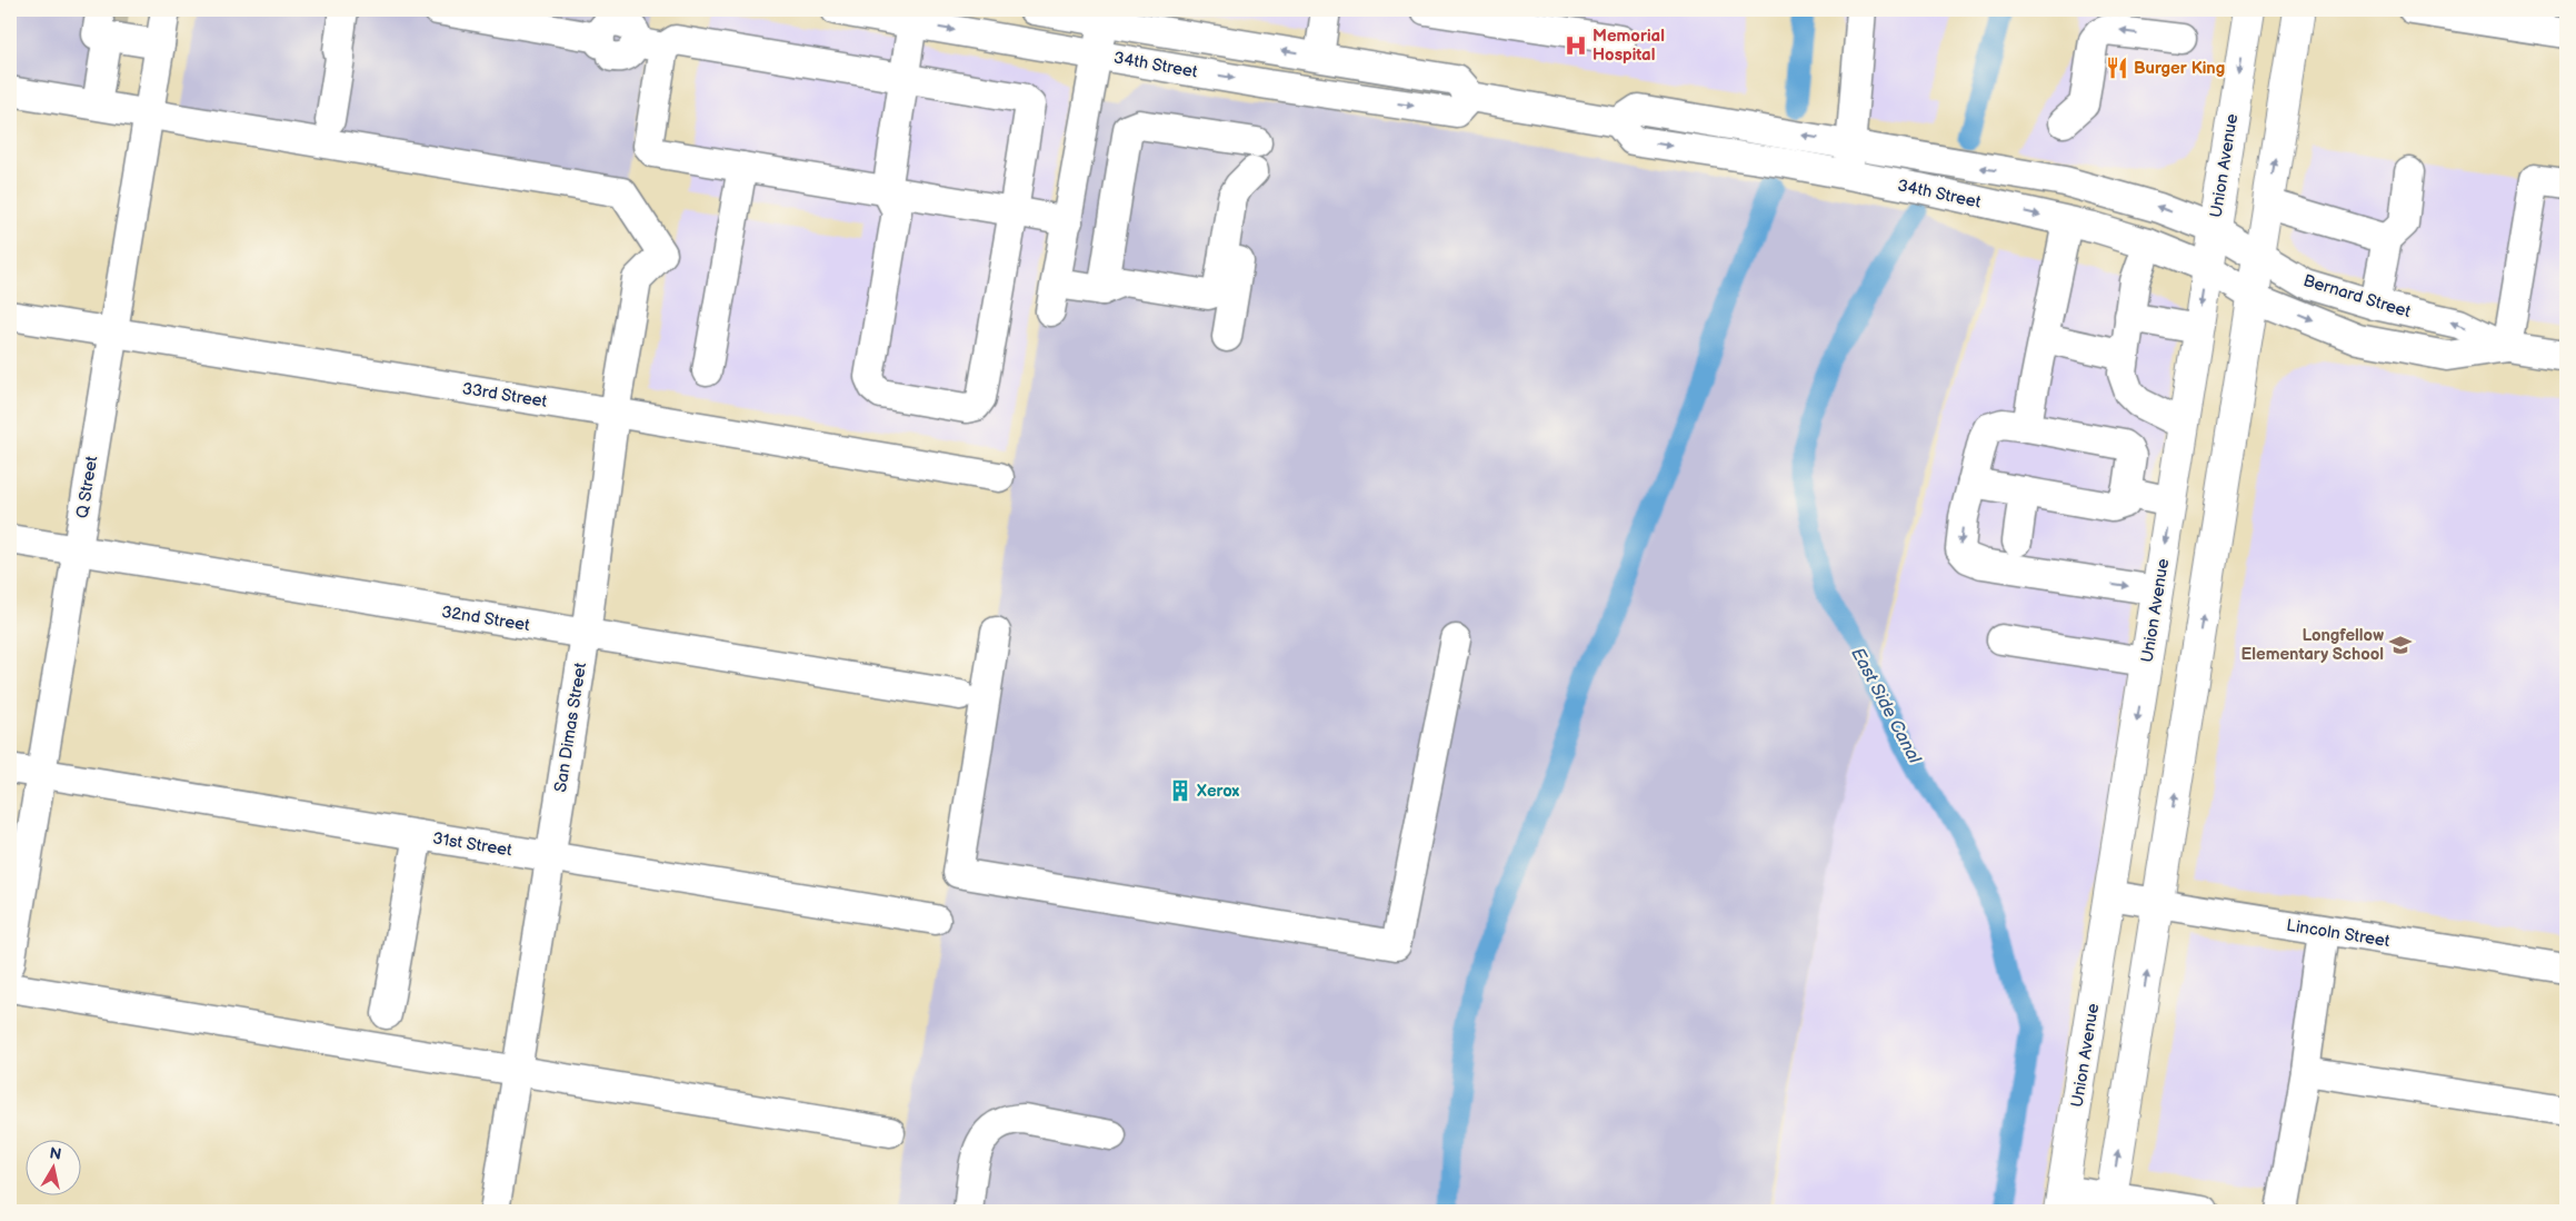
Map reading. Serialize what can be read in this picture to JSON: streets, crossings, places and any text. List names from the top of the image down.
{
  "streets": {
    "main road": ["Union Avenue"],
    "street": [
      "34th Street",
      "Bernard Street",
      "33rd Street",
      "Q Street",
      "32nd Street",
      "San Dimas Street",
      "31st Street",
      "Lincoln Street"
    ]
  },
  "crossings": [
    ["34th Street", "Union Avenue"],
    ["34th Street", "Bernard Street"],
    ["Union Avenue", "Bernard Street"],
    ["Union Avenue", "Lincoln Street"],
    ["33rd Street", "Q Street"],
    ["33rd Street", "San Dimas Street"],
    ["Q Street", "32nd Street"],
    ["Q Street", "San Dimas Street"],
    ["Q Street", "31st Street"],
    ["32nd Street", "San Dimas Street"],
    ["San Dimas Street", "31st Street"]
  ],
  "water": ["East Side Canal"],
  "places": {
    "hospital": ["Memorial Hospital"],
    "restaurant": ["Burger King"],
    "school or university": ["Longfellow Elementary School"],
    "building": ["Xerox"]
  },
  "north": "top"
}
